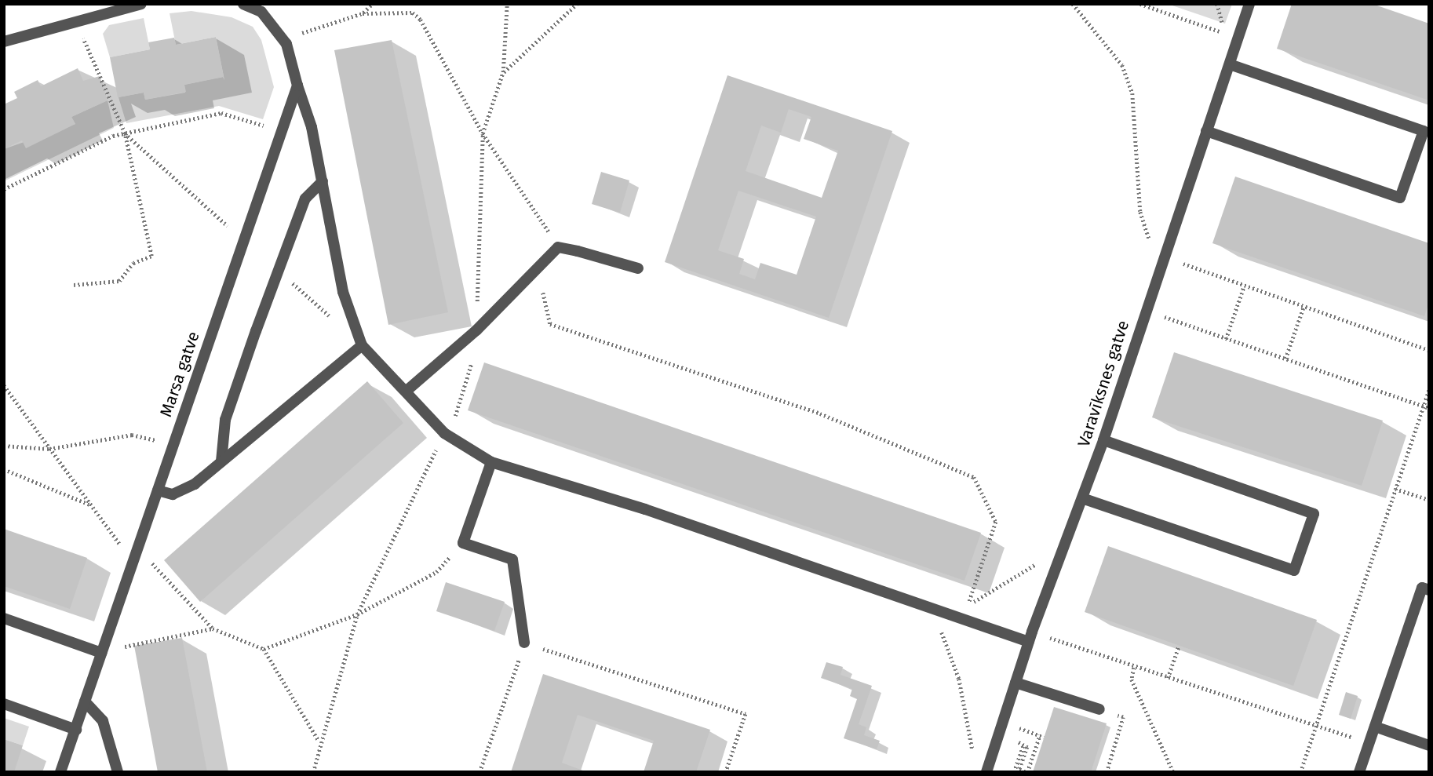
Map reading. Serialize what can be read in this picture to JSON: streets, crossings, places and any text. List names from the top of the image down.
{
  "streets": {
    "street": ["Marsa gatve", "Varavīksnes gatve"]
  }
}
